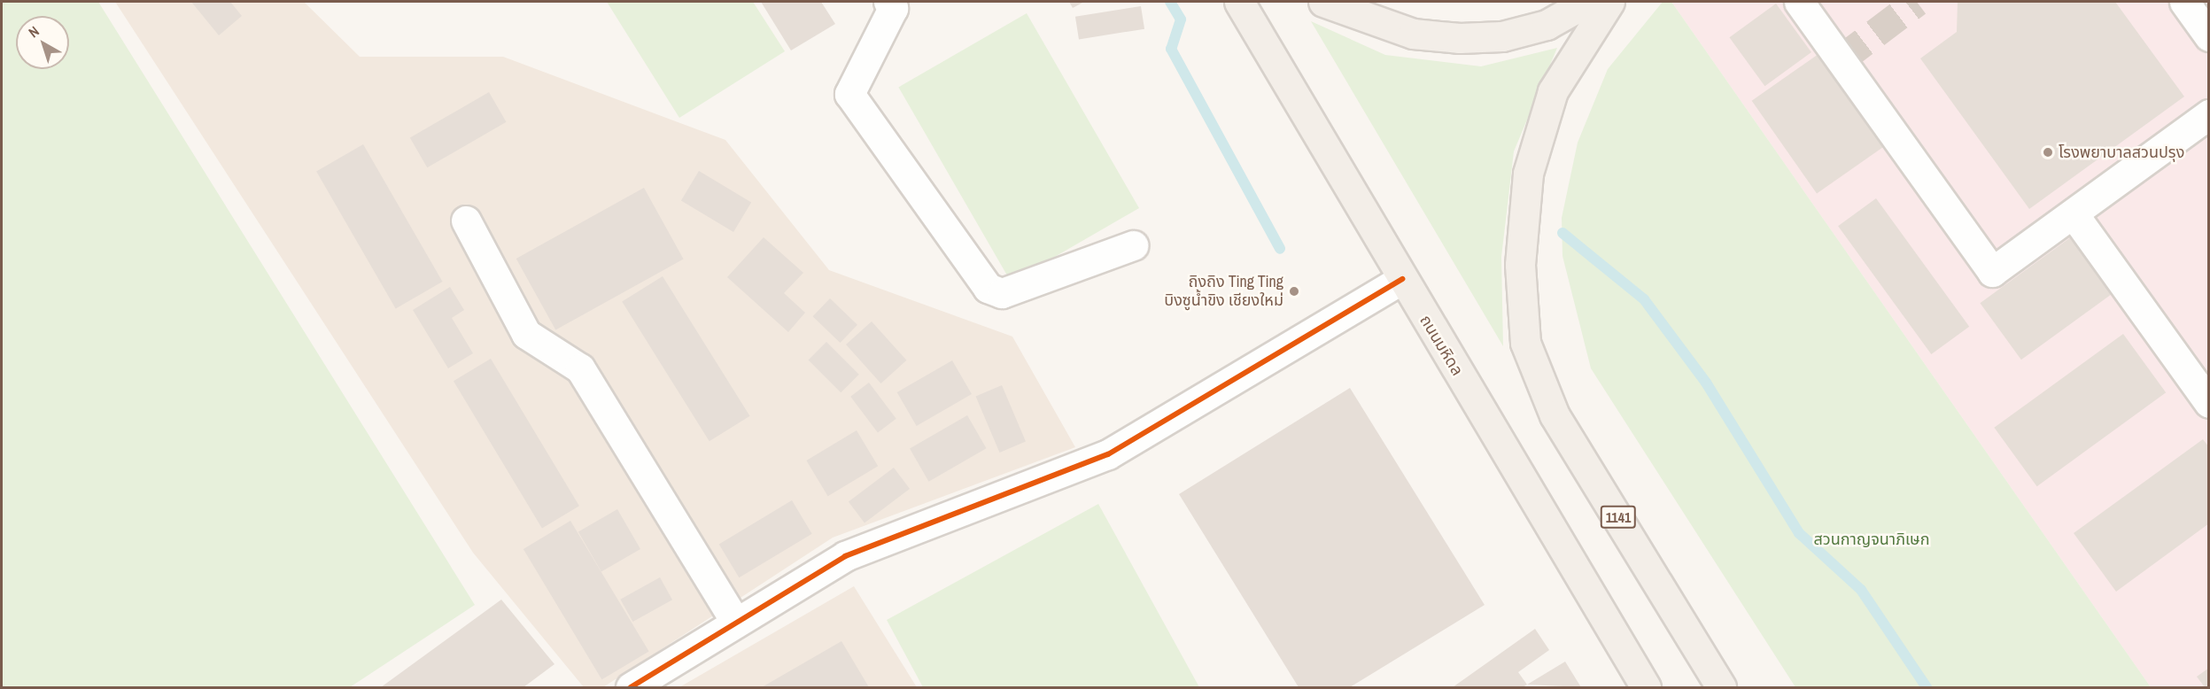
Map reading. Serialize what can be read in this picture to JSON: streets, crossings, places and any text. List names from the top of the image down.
{
  "streets": {
    "main road": ["ถนนมหิดล", "1141"]
  },
  "parks": ["สวนกาญจนาภิเษก"],
  "places": ["โรงพยาบาลสวนปรุง", "ถิงถิง Ting Ting บิงซูน้ำขิง เชียงใหม่"],
  "north": "top left"
}
